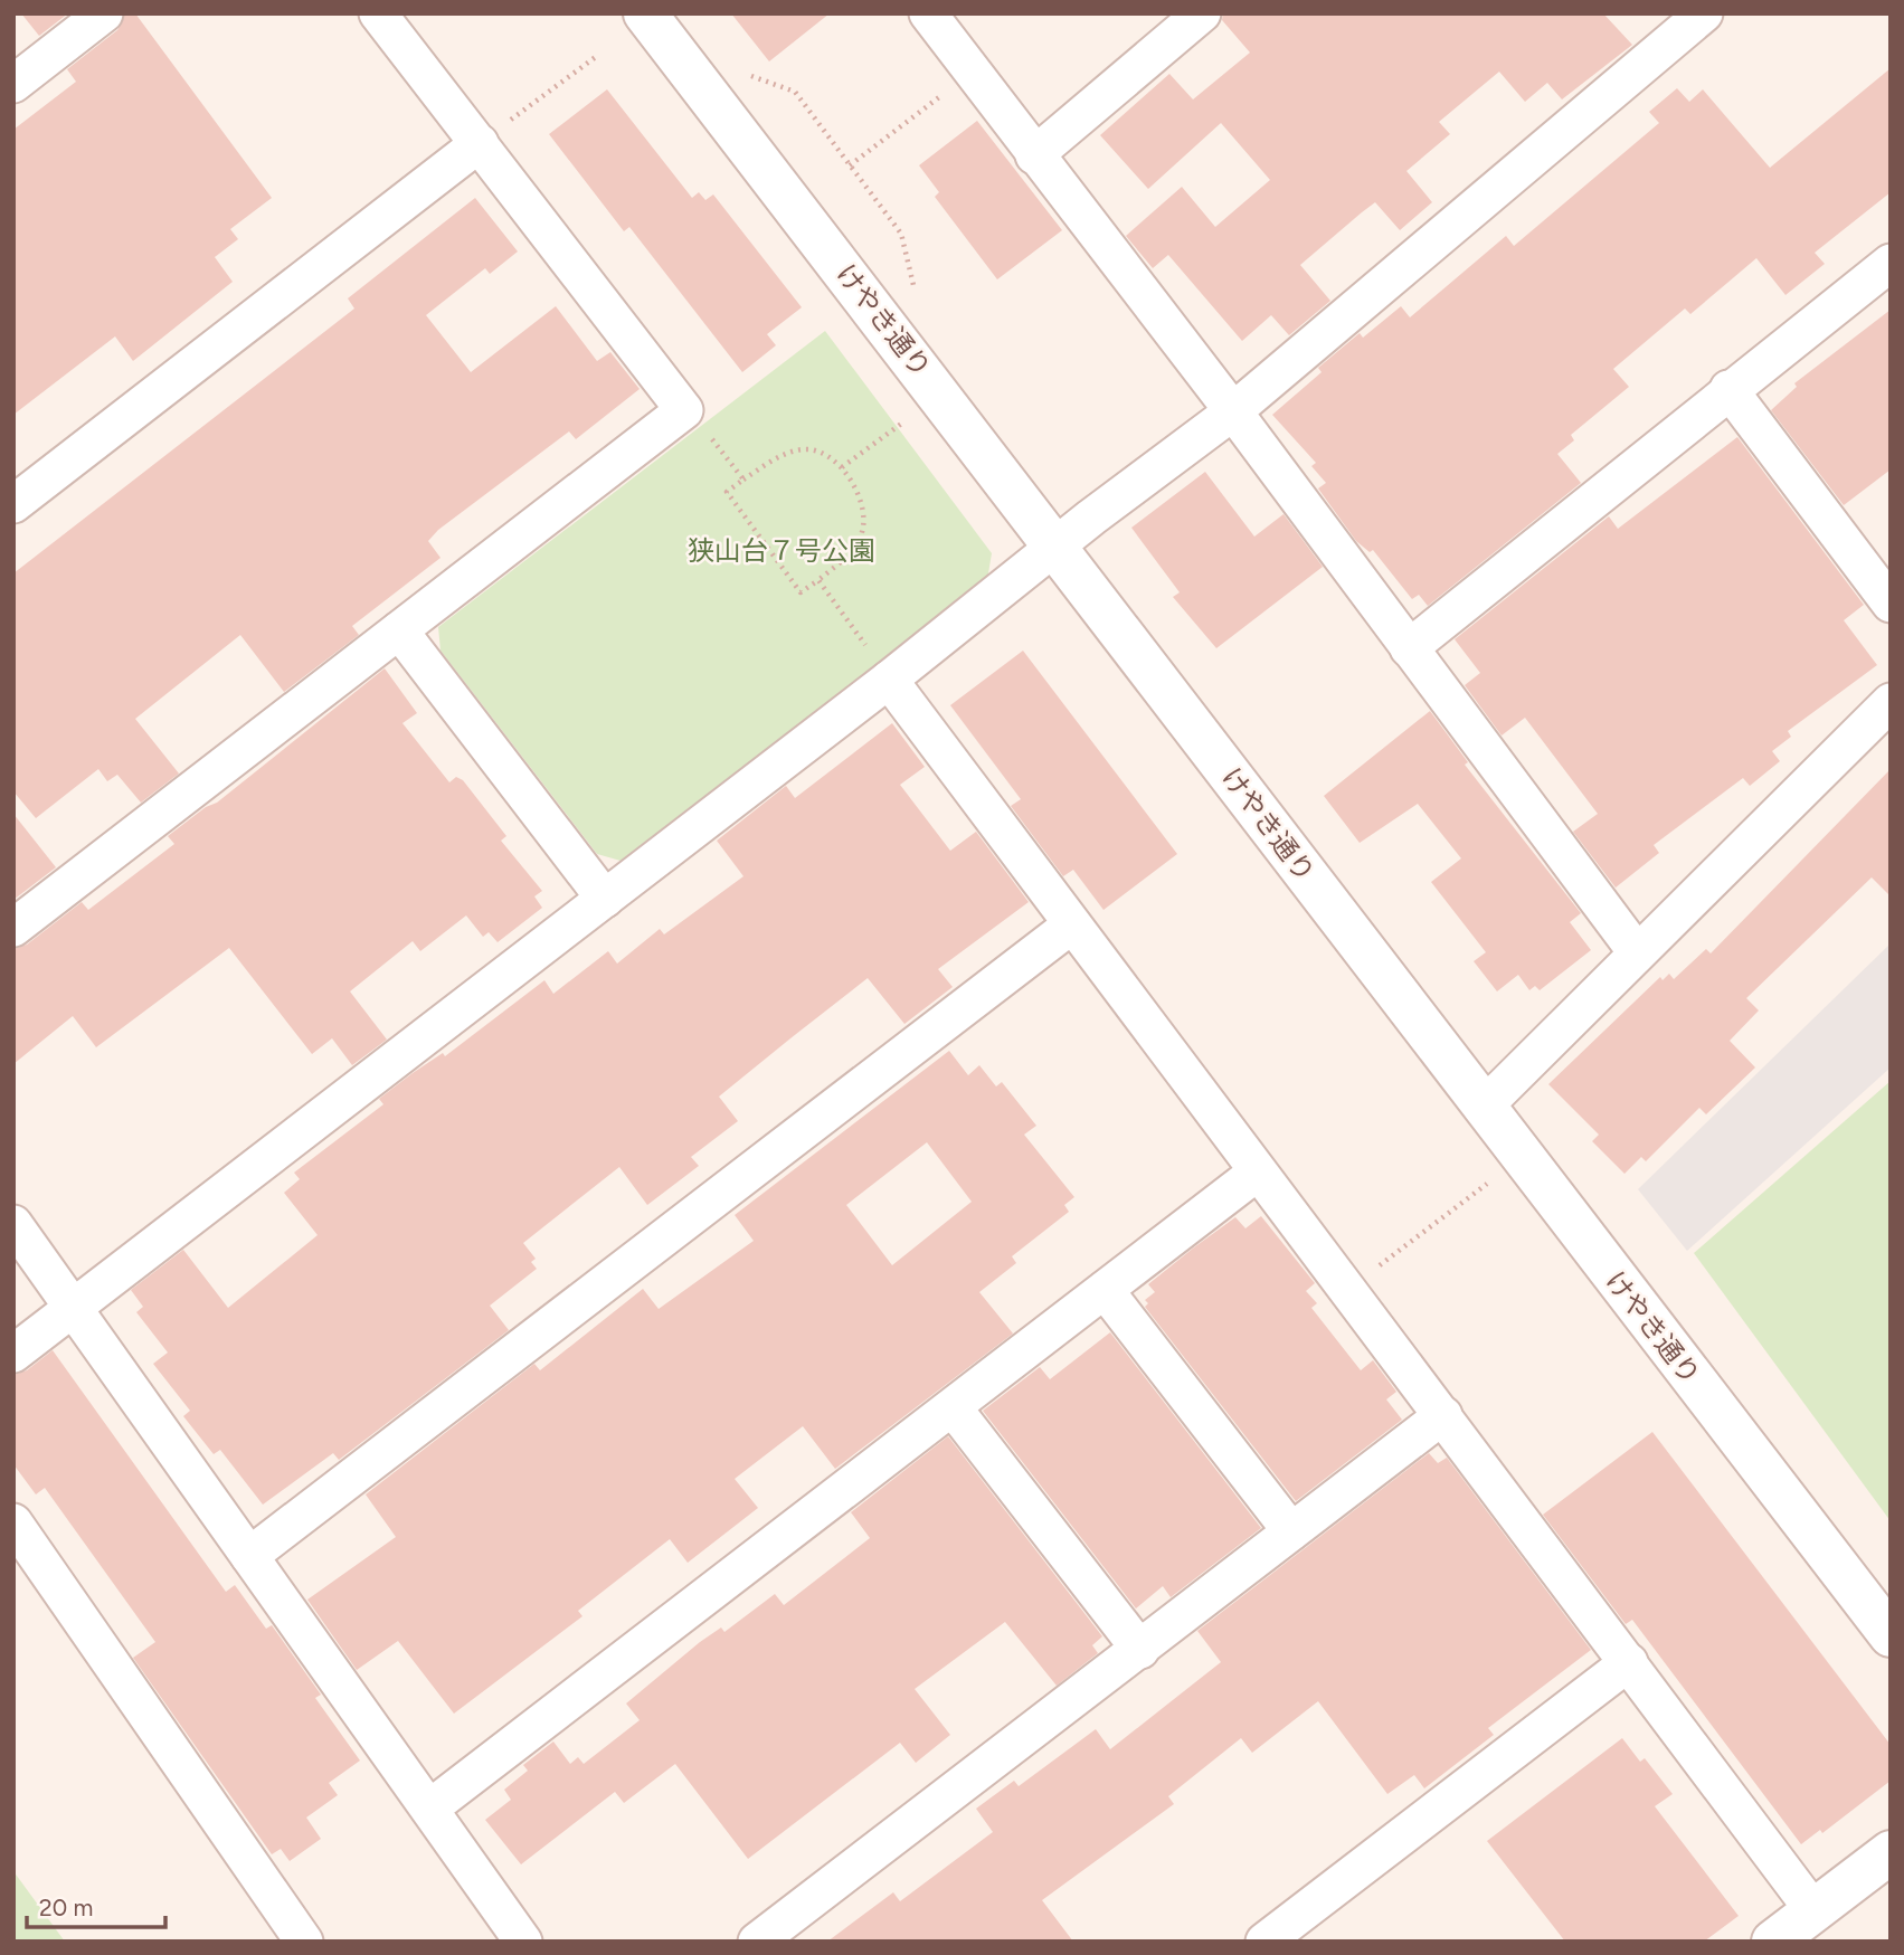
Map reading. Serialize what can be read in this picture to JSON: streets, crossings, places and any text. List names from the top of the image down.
{
  "streets": {
    "street": ["けやき通り"]
  },
  "parks": ["狭山台７号公園"],
  "scale_bar": "20 m"
}
